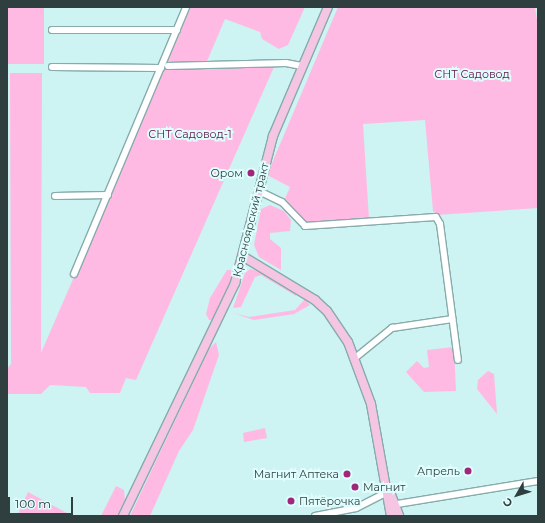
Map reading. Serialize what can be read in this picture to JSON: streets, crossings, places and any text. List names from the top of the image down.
{
  "streets": {
    "main road": ["Красноярский тракт"]
  },
  "parks": ["СНТ Садовод", "СНТ Садовод-1"],
  "places": [
    "Ором",
    "Апрель",
    "Магнит Аптека",
    "Магнит",
    "Пятёрочка"
  ],
  "scale_bar": "100 m",
  "north": "bottom left"
}
